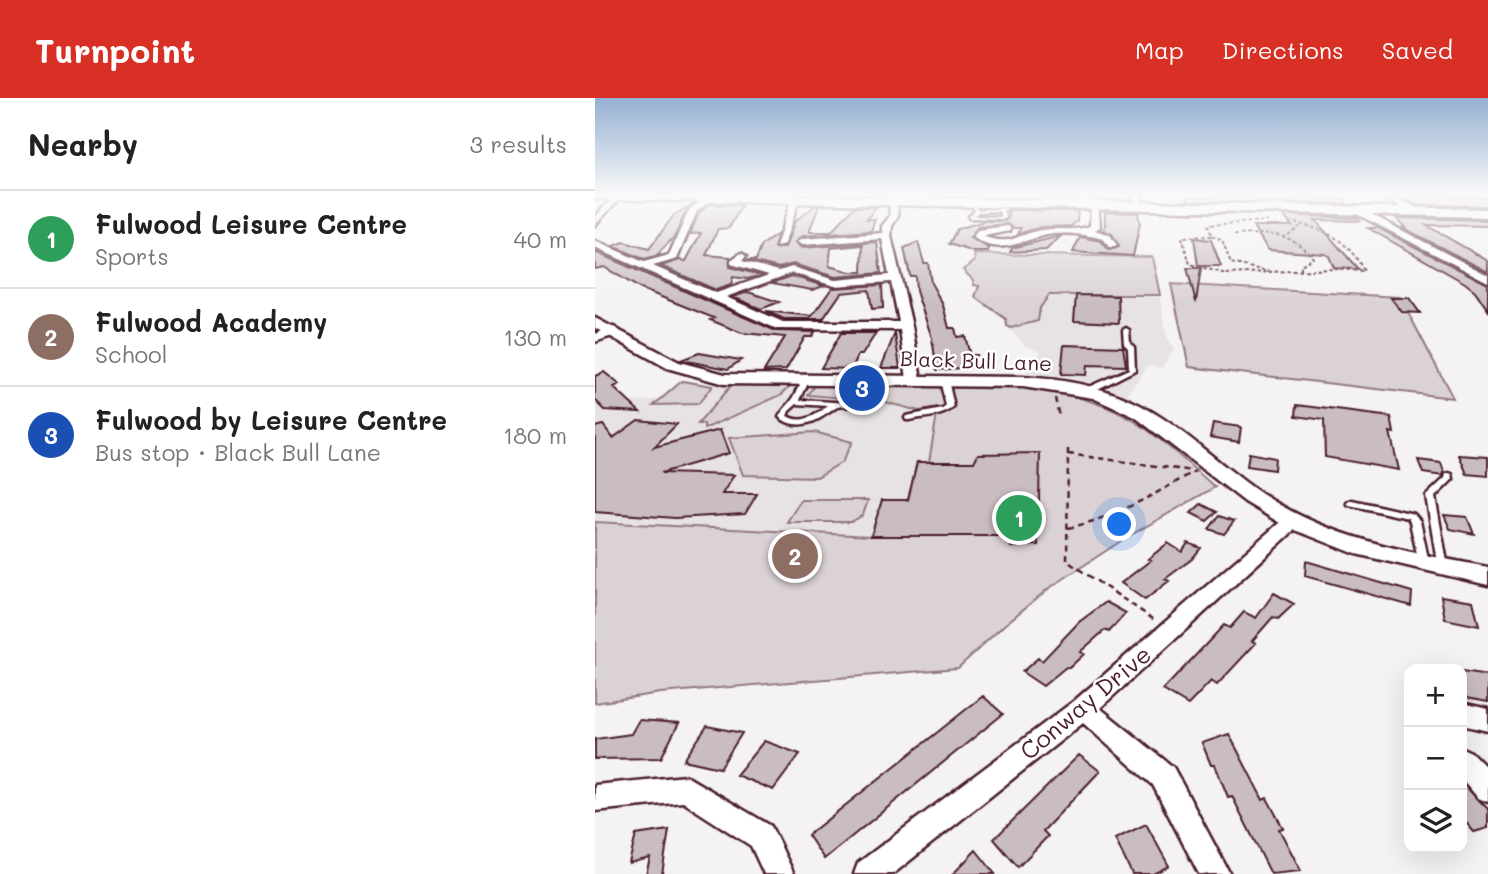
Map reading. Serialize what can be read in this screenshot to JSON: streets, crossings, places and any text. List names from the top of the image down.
{
  "streets": {
    "street": ["Black Bull Lane", "Conway Drive"]
  },
  "crossings": [
    ["Black Bull Lane", "Conway Drive"]
  ],
  "page": {
    "header": "Turnpoint",
    "nav": ["Map", "Directions", "Saved"],
    "heading": ["Nearby", "3 results"],
    "list": [
      {
        "mark": "1",
        "name": "Fulwood Leisure Centre",
        "note": "Sports",
        "value": "40 m"
      },
      {
        "mark": "2",
        "name": "Fulwood Academy",
        "note": "School",
        "value": "130 m"
      },
      {
        "mark": "3",
        "name": "Fulwood by Leisure Centre",
        "note": "Bus stop · Black Bull Lane",
        "value": "180 m"
      }
    ],
    "pins": ["3", "1", "2"],
    "map_buttons": ["+", "−"]
  }
}
